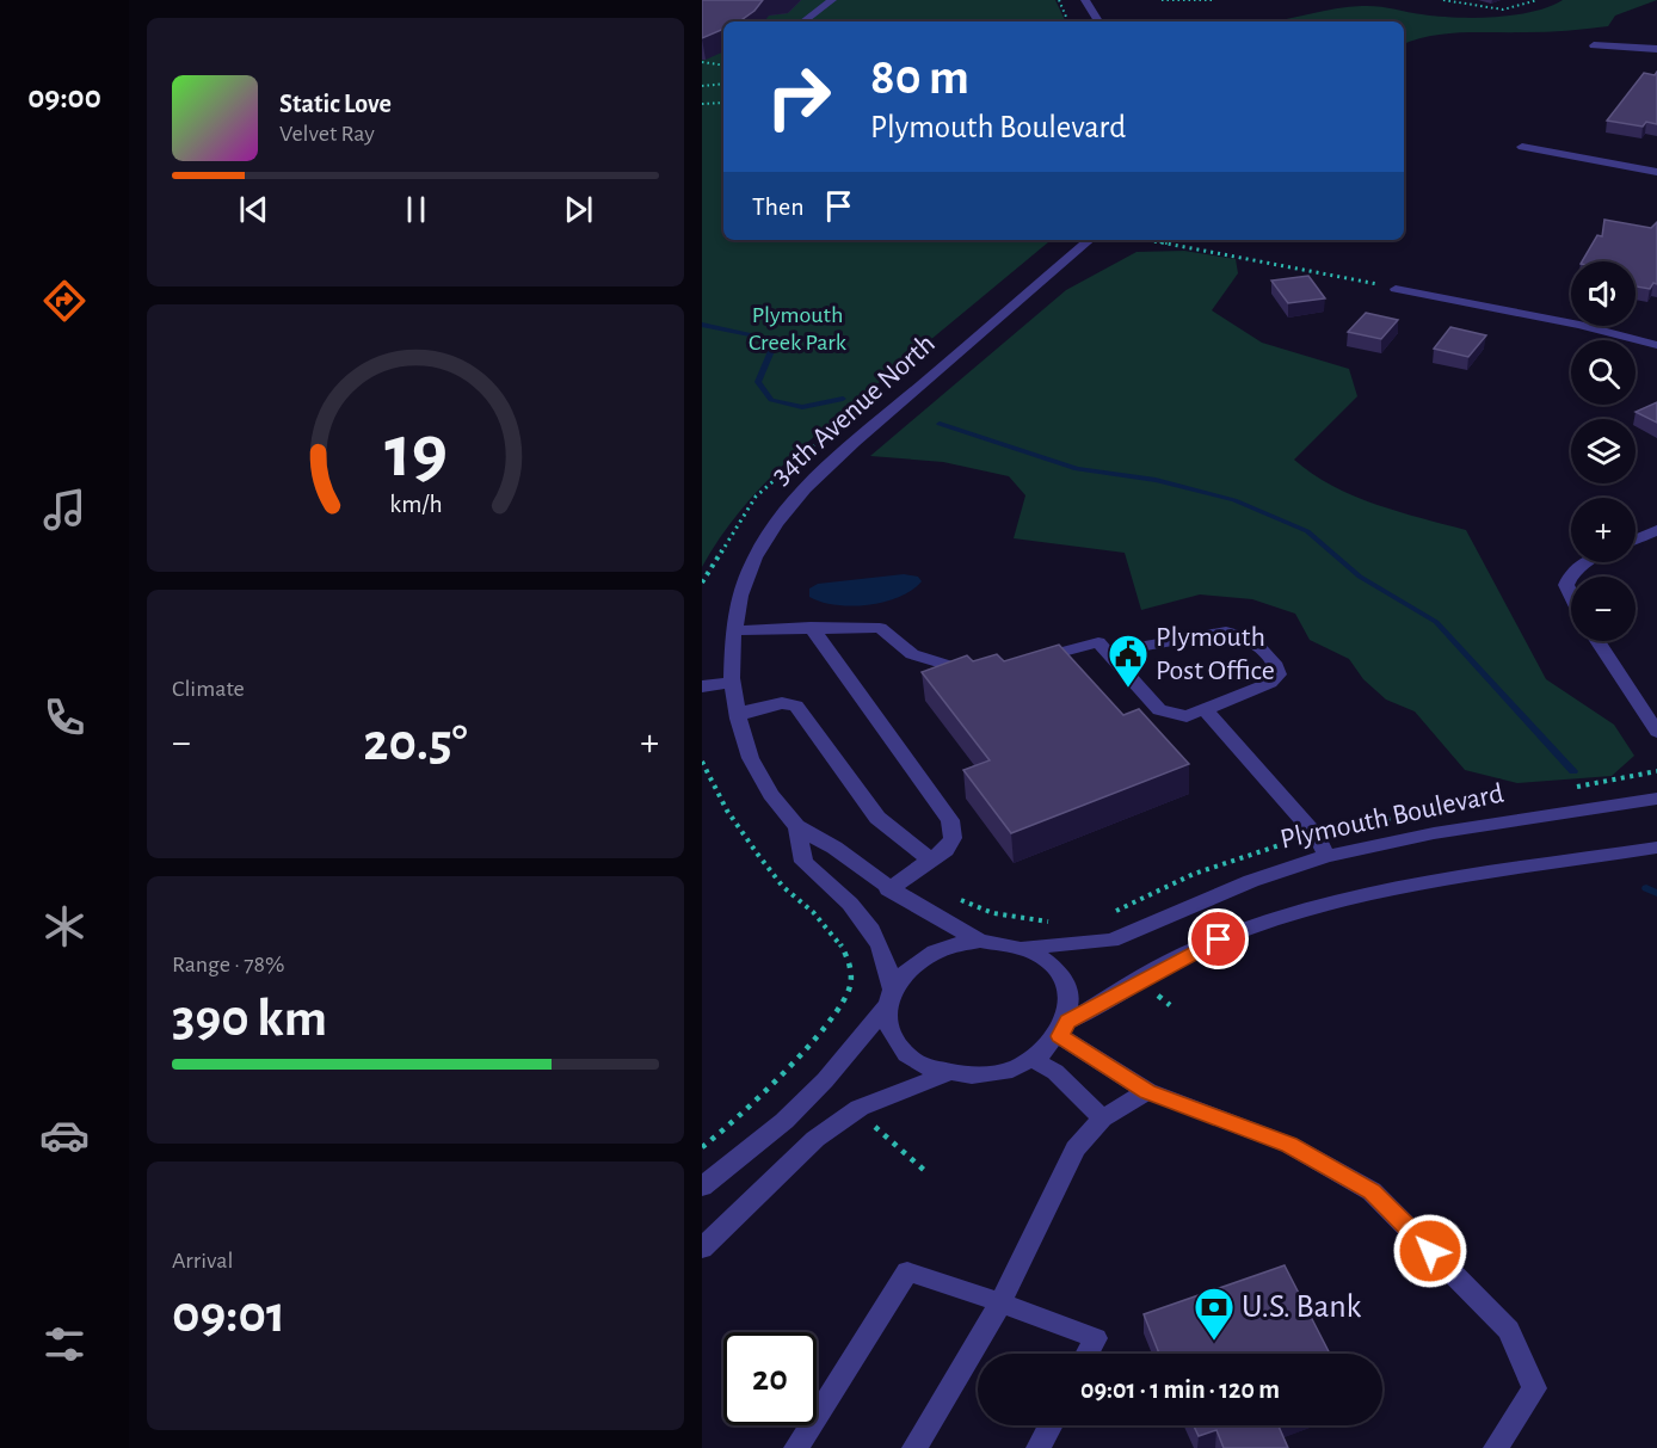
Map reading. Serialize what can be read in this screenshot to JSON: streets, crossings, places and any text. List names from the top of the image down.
{
  "streets": {
    "street": ["34th Avenue North", "Plymouth Boulevard"]
  },
  "crossings": [
    ["34th Avenue North", "Plymouth Boulevard"]
  ],
  "parks": ["Plymouth Creek Park"],
  "places": {
    "public building": ["Plymouth Post Office"],
    "bank": ["U.S. Bank"]
  },
  "page": {
    "tabs": "09:00",
    "turn": ["80 m", "Plymouth Boulevard"],
    "song": ["Static Love", "Velvet Ray"],
    "then": "Then",
    "map_buttons": ["+", "−"],
    "tile": [
      "Climate",
      ["Range · 78%", "390 km"],
      ["Arrival", "09:01"]
    ],
    "heat": ["−", "20.5°", "+"],
    "limit": "20",
    "trip": "09:01 · 1 min · 120 m",
    "gauge": ["19", "km/h"]
  }
}
